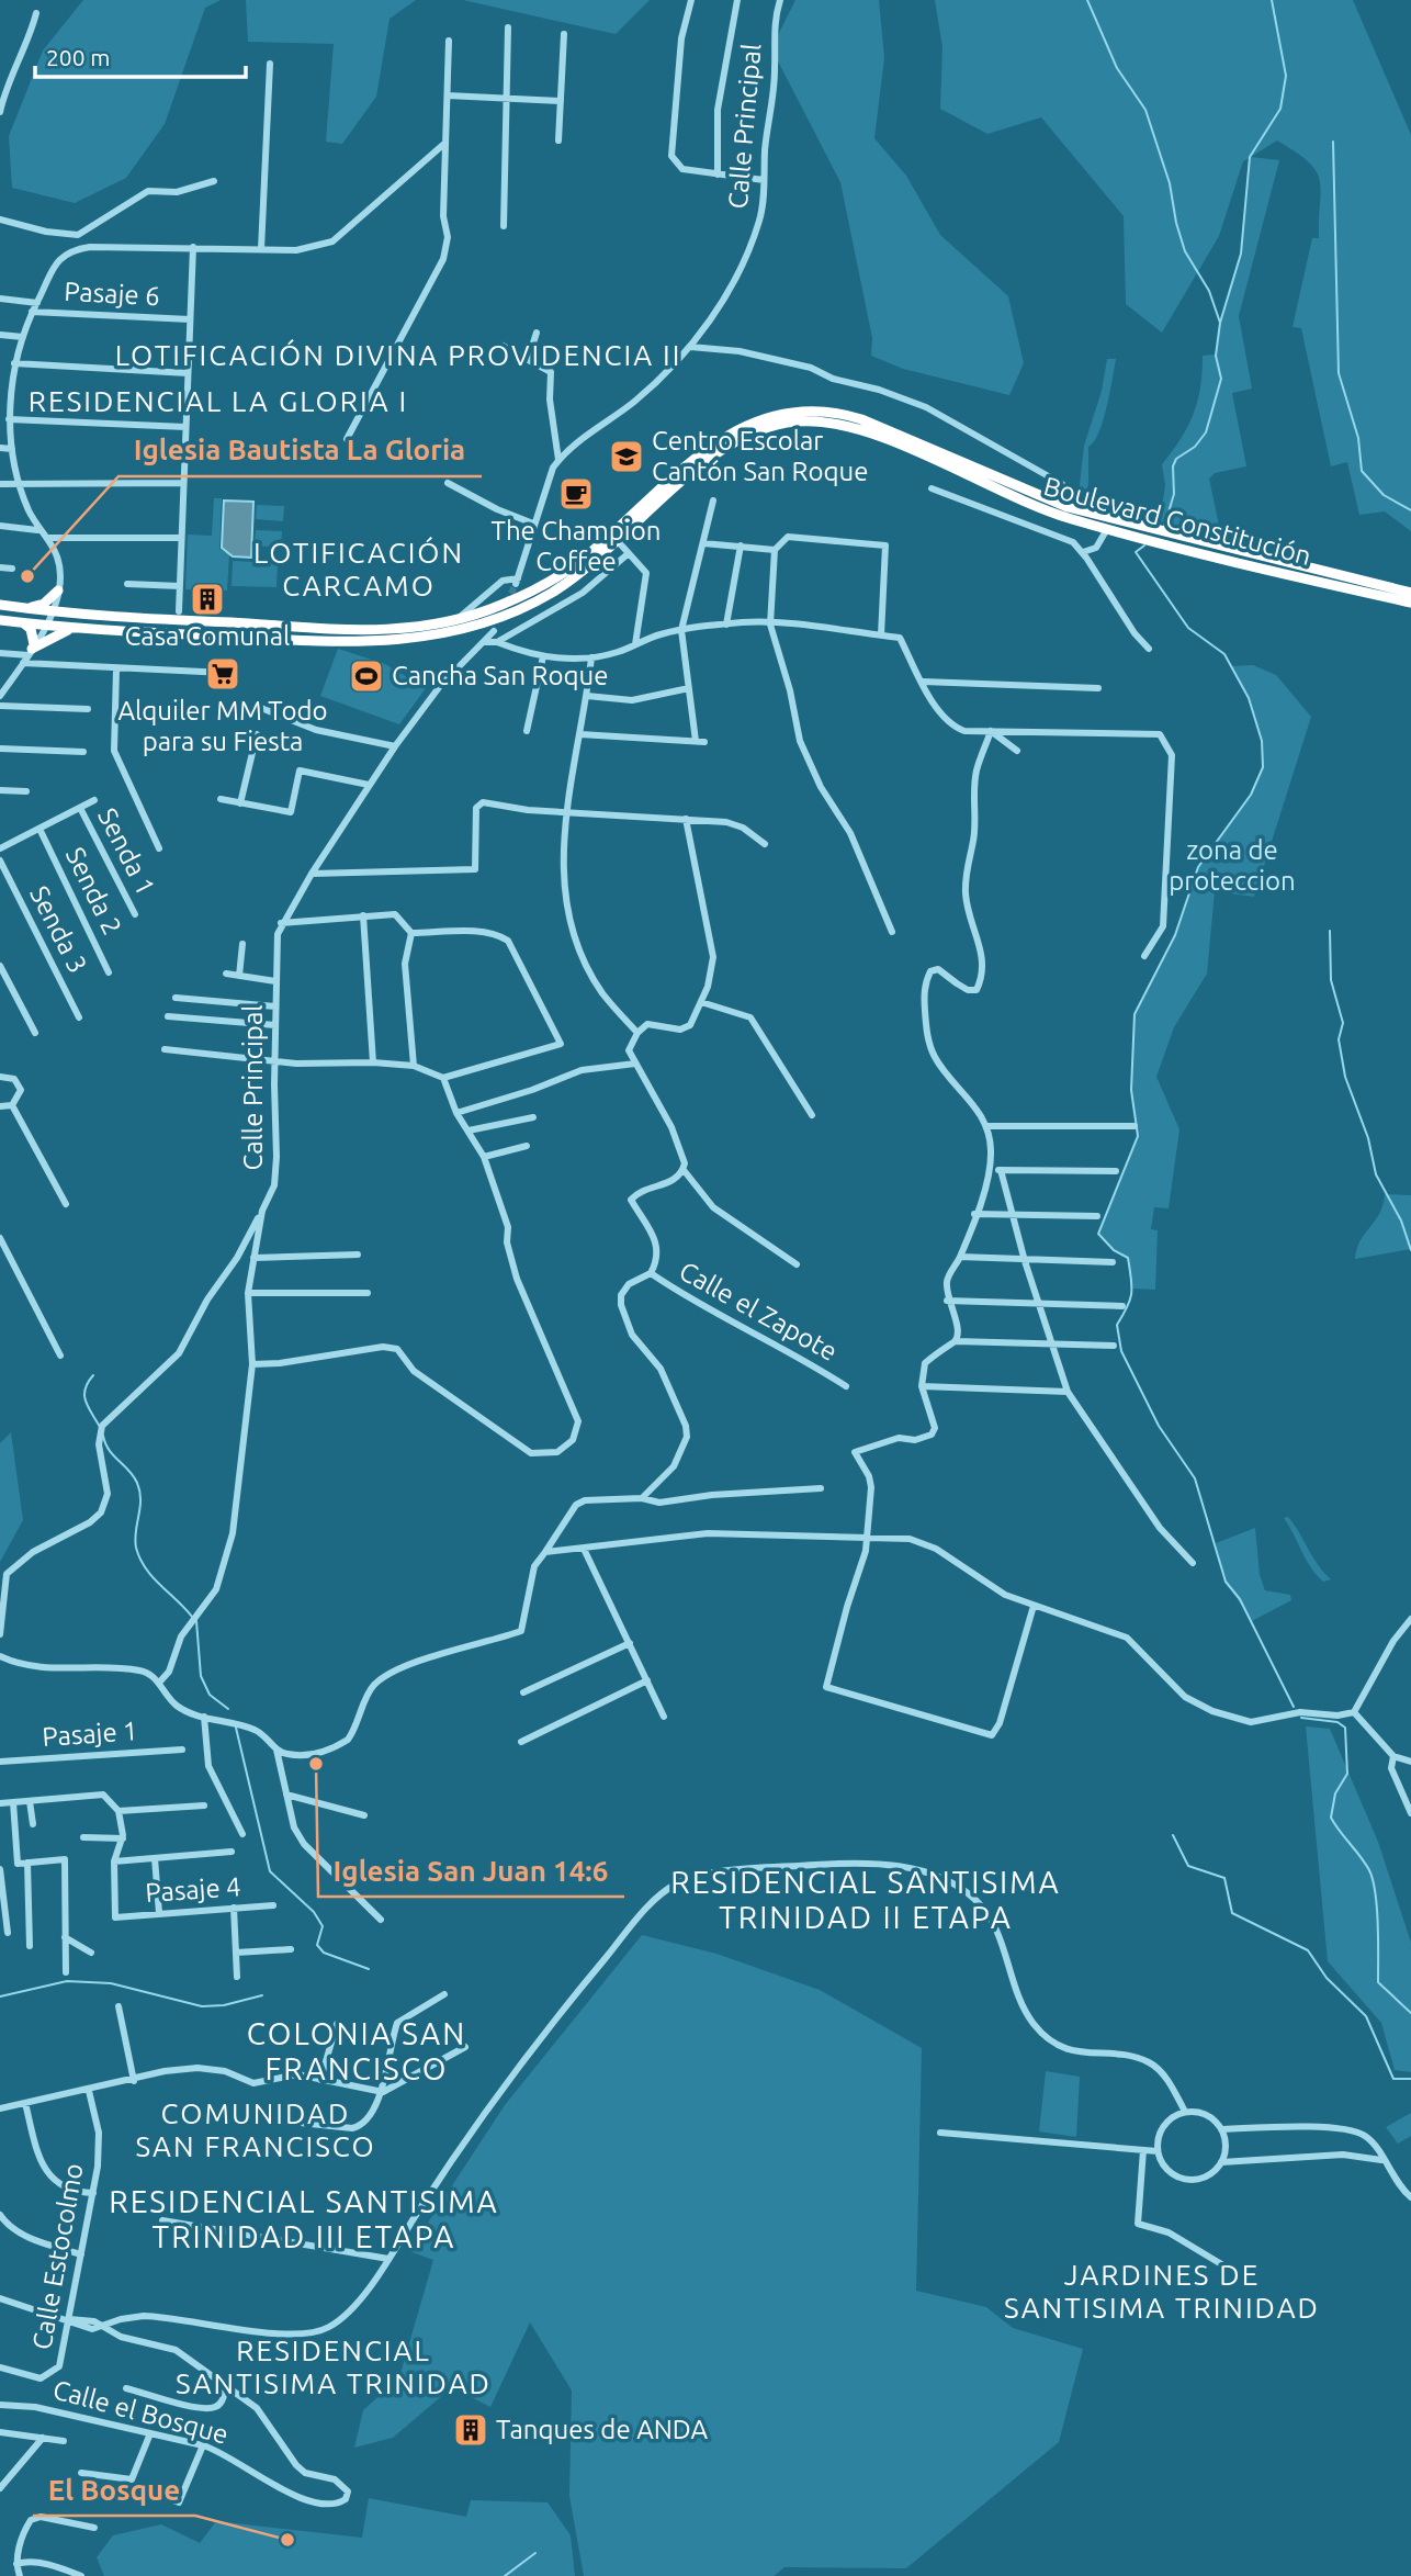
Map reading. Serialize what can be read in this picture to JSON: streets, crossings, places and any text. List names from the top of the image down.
{
  "streets": {
    "highway": ["Boulevard Constitución"],
    "street": [
      "Calle Principal",
      "Pasaje 6",
      "Senda 1",
      "Senda 2",
      "Senda 3",
      "Calle el Zapote",
      "Pasaje 1",
      "Pasaje 4",
      "Calle Estocolmo",
      "Calle el Bosque"
    ]
  },
  "crossings": [
    ["Calle Principal", "Boulevard Constitución"]
  ],
  "districts": [
    "LOTIFICACIÓN DIVINA PROVIDENCIA II",
    "RESIDENCIAL LA GLORIA I",
    "LOTIFICACIÓN CARCAMO",
    "RESIDENCIAL SANTISIMA TRINIDAD II ETAPA",
    "COLONIA SAN FRANCISCO",
    "COMUNIDAD SAN FRANCISCO",
    "RESIDENCIAL SANTISIMA TRINIDAD III ETAPA",
    "JARDINES DE SANTISIMA TRINIDAD",
    "RESIDENCIAL SANTISIMA TRINIDAD"
  ],
  "parks": ["zona de proteccion"],
  "places": {
    "school or university": ["Centro Escolar Cantón San Roque"],
    "cafe": ["The Champion Coffee"],
    "other": ["Iglesia Bautista La Gloria", "Iglesia San Juan 14:6", "El Bosque"],
    "building": ["Casa Comunal", "Tanques de ANDA"],
    "supermarket": ["Alquiler MM Todo para su Fiesta"],
    "sports": ["Cancha San Roque"]
  },
  "scale_bar": "200 m"
}
